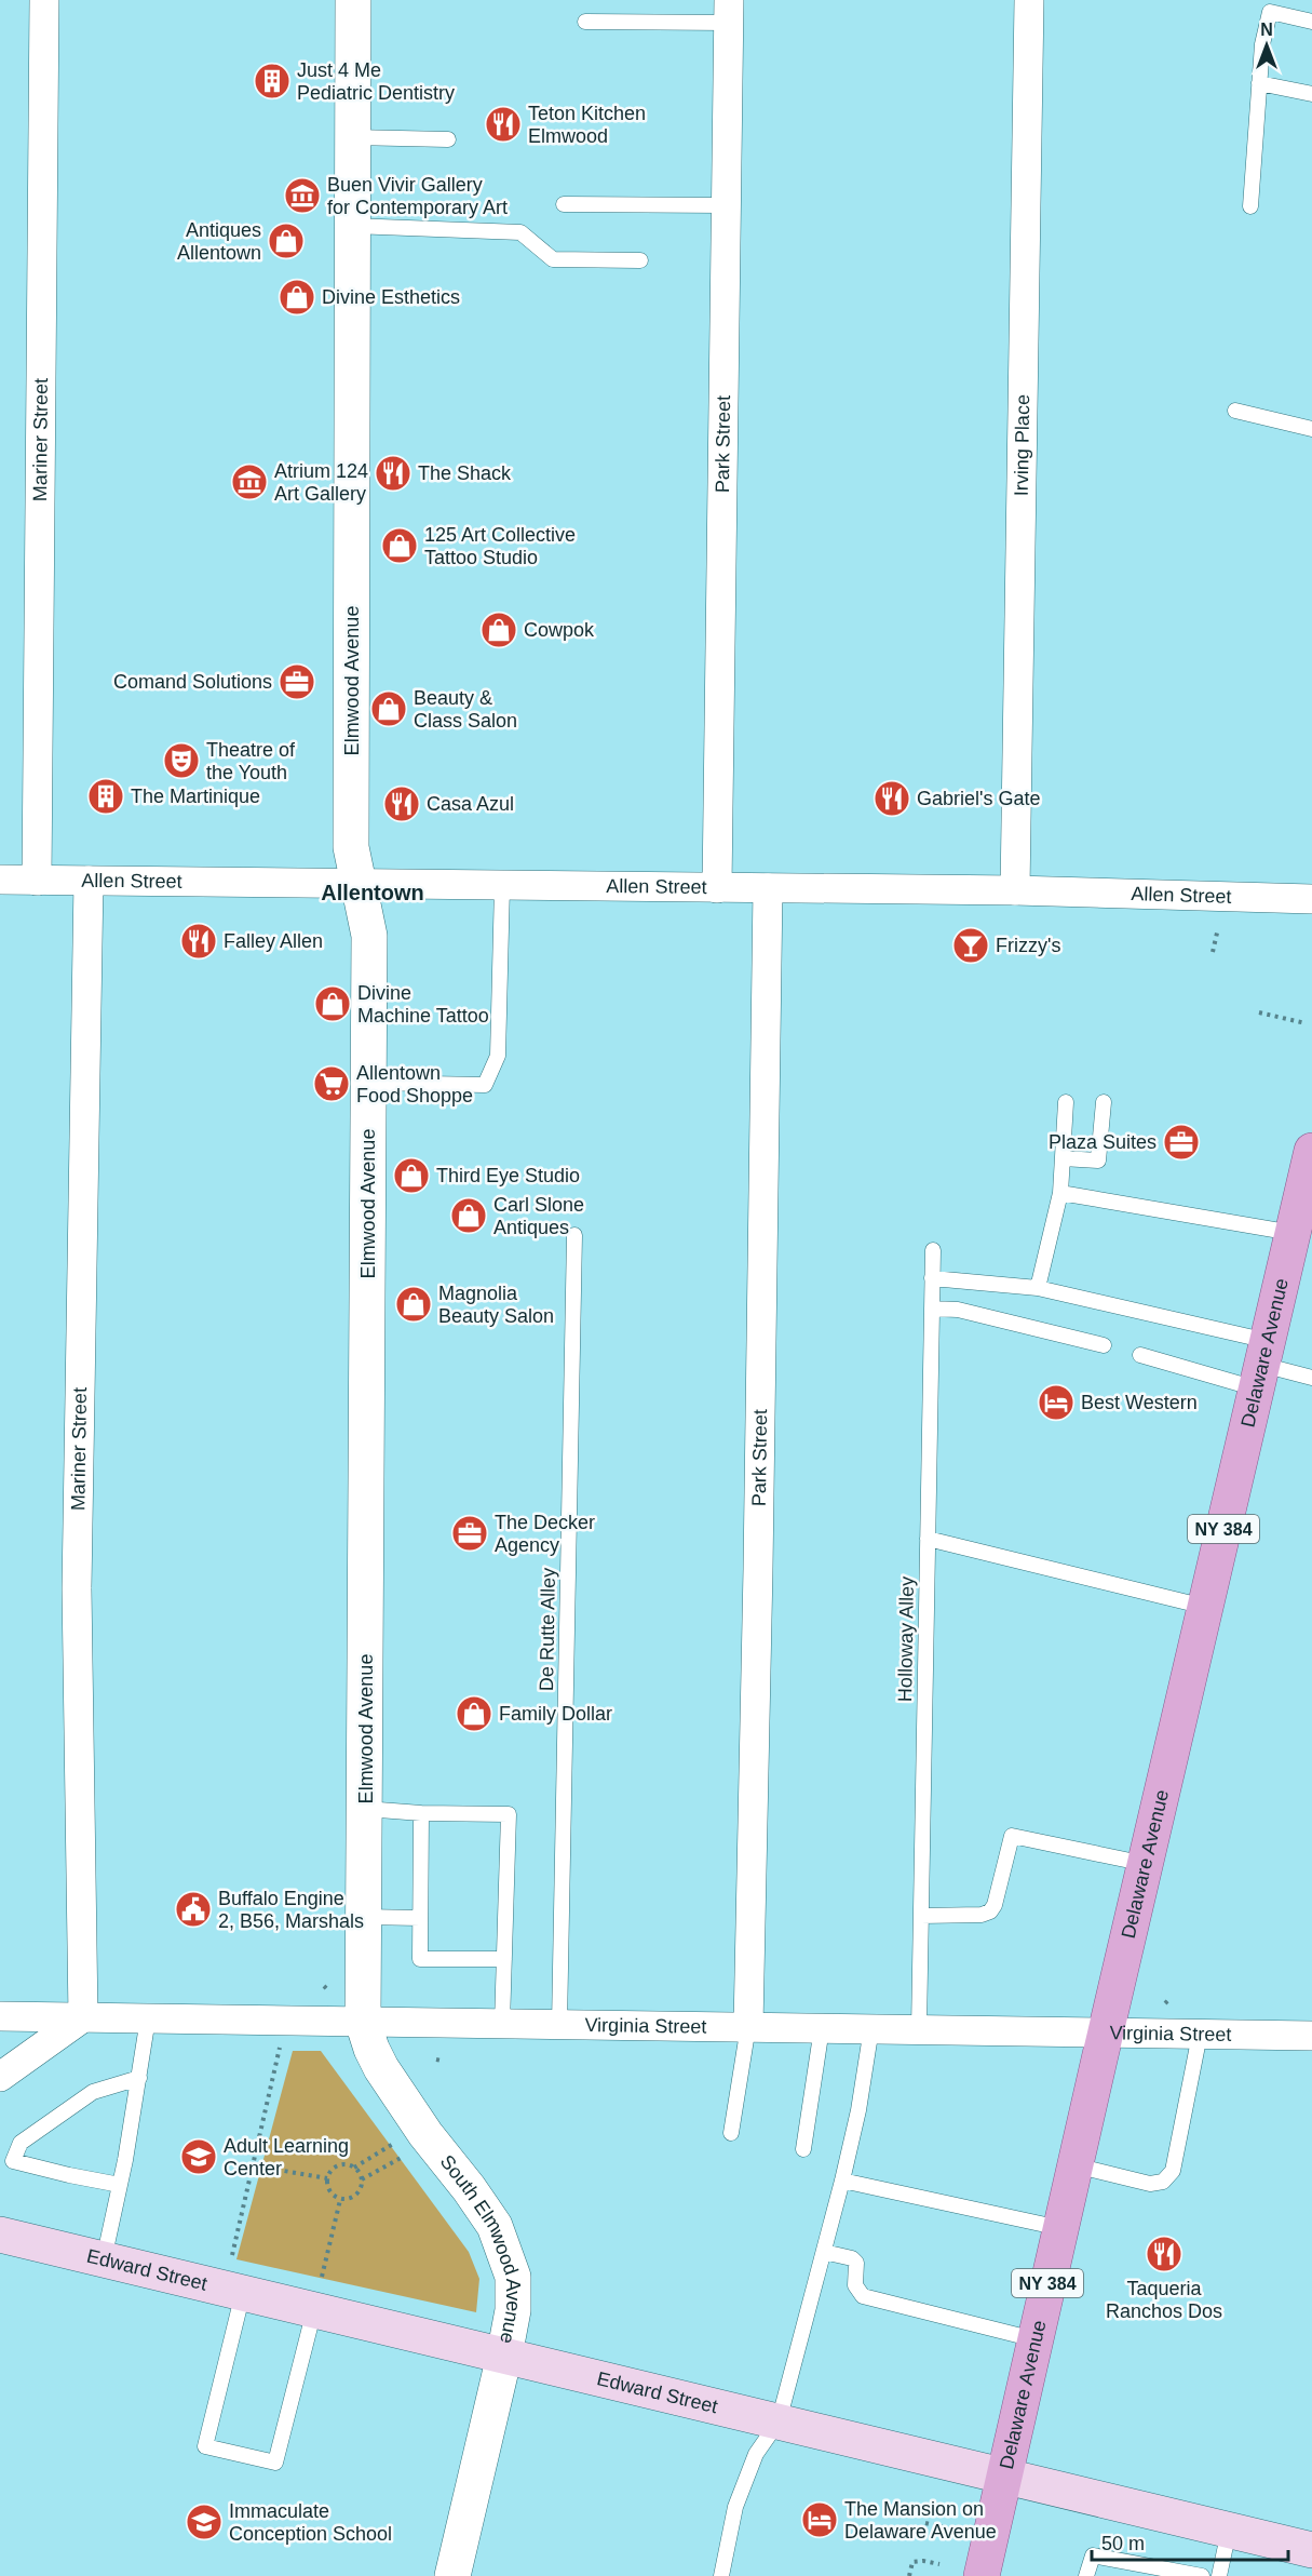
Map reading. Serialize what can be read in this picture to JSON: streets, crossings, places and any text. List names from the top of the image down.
{
  "streets": {
    "main road": ["Delaware Avenue", "NY 384", "Edward Street"],
    "street": [
      "Mariner Street",
      "Park Street",
      "Irving Place",
      "Elmwood Avenue",
      "Allen Street",
      "Virginia Street",
      "South Elmwood Avenue"
    ],
    "lane": ["De Rutte Alley", "Holloway Alley"]
  },
  "crossings": [
    ["Mariner Street", "Allen Street"],
    ["Mariner Street", "Virginia Street"],
    ["Park Street", "Allen Street"],
    ["Park Street", "Virginia Street"],
    ["Irving Place", "Allen Street"],
    ["Elmwood Avenue", "Allen Street"],
    ["Elmwood Avenue", "Virginia Street"],
    ["Elmwood Avenue", "South Elmwood Avenue"],
    ["Delaware Avenue", "Virginia Street"],
    ["Delaware Avenue", "Edward Street"],
    ["De Rutte Alley", "Virginia Street"],
    ["Holloway Alley", "Virginia Street"],
    ["Virginia Street", "South Elmwood Avenue"],
    ["South Elmwood Avenue", "Edward Street"]
  ],
  "districts": ["Allentown"],
  "places": {
    "building": ["Just 4 Me Pediatric Dentistry", "The Martinique"],
    "restaurant": [
      "Teton Kitchen Elmwood",
      "The Shack",
      "Gabriel's Gate",
      "Casa Azul",
      "Falley Allen",
      "Taqueria Ranchos Dos"
    ],
    "museum": ["Buen Vivir Gallery for Contemporary Art", "Atrium 124 Art Gallery"],
    "shop": [
      "Antiques Allentown",
      "Divine Esthetics",
      "125 Art Collective Tattoo Studio",
      "Cowpok",
      "Beauty & Class Salon",
      "Divine Machine Tattoo",
      "Third Eye Studio",
      "Carl Slone Antiques",
      "Magnolia Beauty Salon",
      "Family Dollar"
    ],
    "office": ["Comand Solutions", "Plaza Suites", "The Decker Agency"],
    "theatre": ["Theatre of the Youth"],
    "bar": ["Frizzy's"],
    "supermarket": ["Allentown Food Shoppe"],
    "hotel": ["Best Western", "The Mansion on Delaware Avenue"],
    "public building": ["Buffalo Engine 2, B56, Marshals"],
    "school or university": ["Adult Learning Center", "Immaculate Conception School"]
  },
  "scale_bar": "50 m",
  "north": "top"
}
